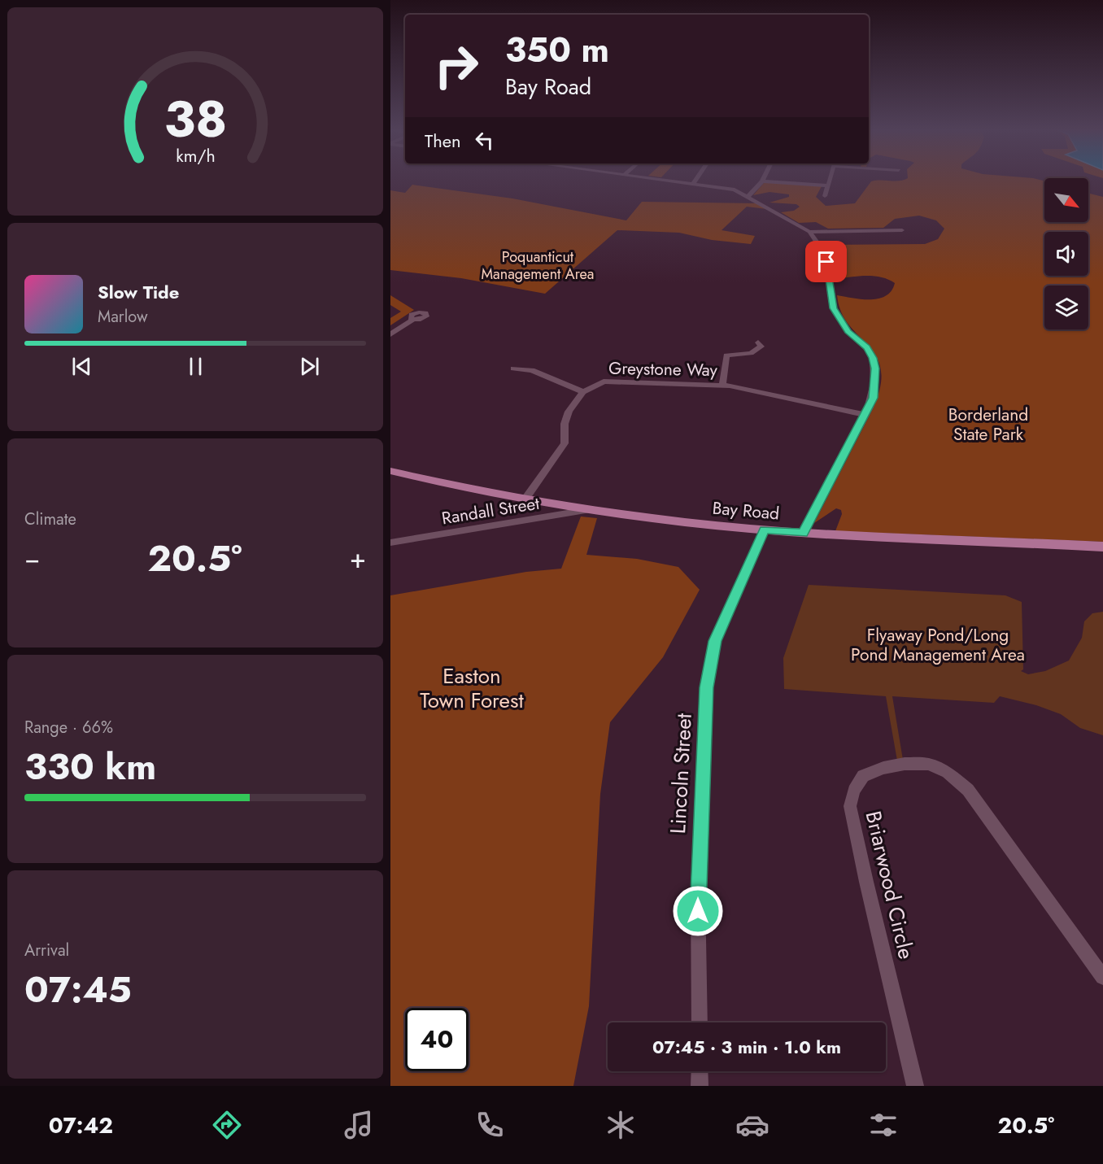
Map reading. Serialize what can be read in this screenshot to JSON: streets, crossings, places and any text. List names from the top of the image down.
{
  "streets": {
    "main road": ["Bay Road"],
    "street": [
      "Greystone Way",
      "Randall Street",
      "Lincoln Street",
      "Briarwood Circle"
    ]
  },
  "crossings": [
    ["Greystone Way", "Bay Road"],
    ["Randall Street", "Bay Road"],
    ["Bay Road", "Lincoln Street"]
  ],
  "parks": [
    "Poquanticut Management Area",
    "Borderland State Park",
    "Flyaway Pond/Long Pond Management Area",
    "Easton Town Forest"
  ],
  "north": "bottom right",
  "page": {
    "turn": ["350 m", "Bay Road"],
    "then": "Then",
    "song": ["Slow Tide", "Marlow"],
    "tile": [
      "Climate",
      ["Range · 66%", "330 km"],
      ["Arrival", "07:45"]
    ],
    "heat": ["−", "20.5°", "+"],
    "limit": "40",
    "trip": "07:45 · 3 min · 1.0 km",
    "tabs": ["07:42", "20.5°"],
    "gauge": ["38", "km/h"]
  }
}
